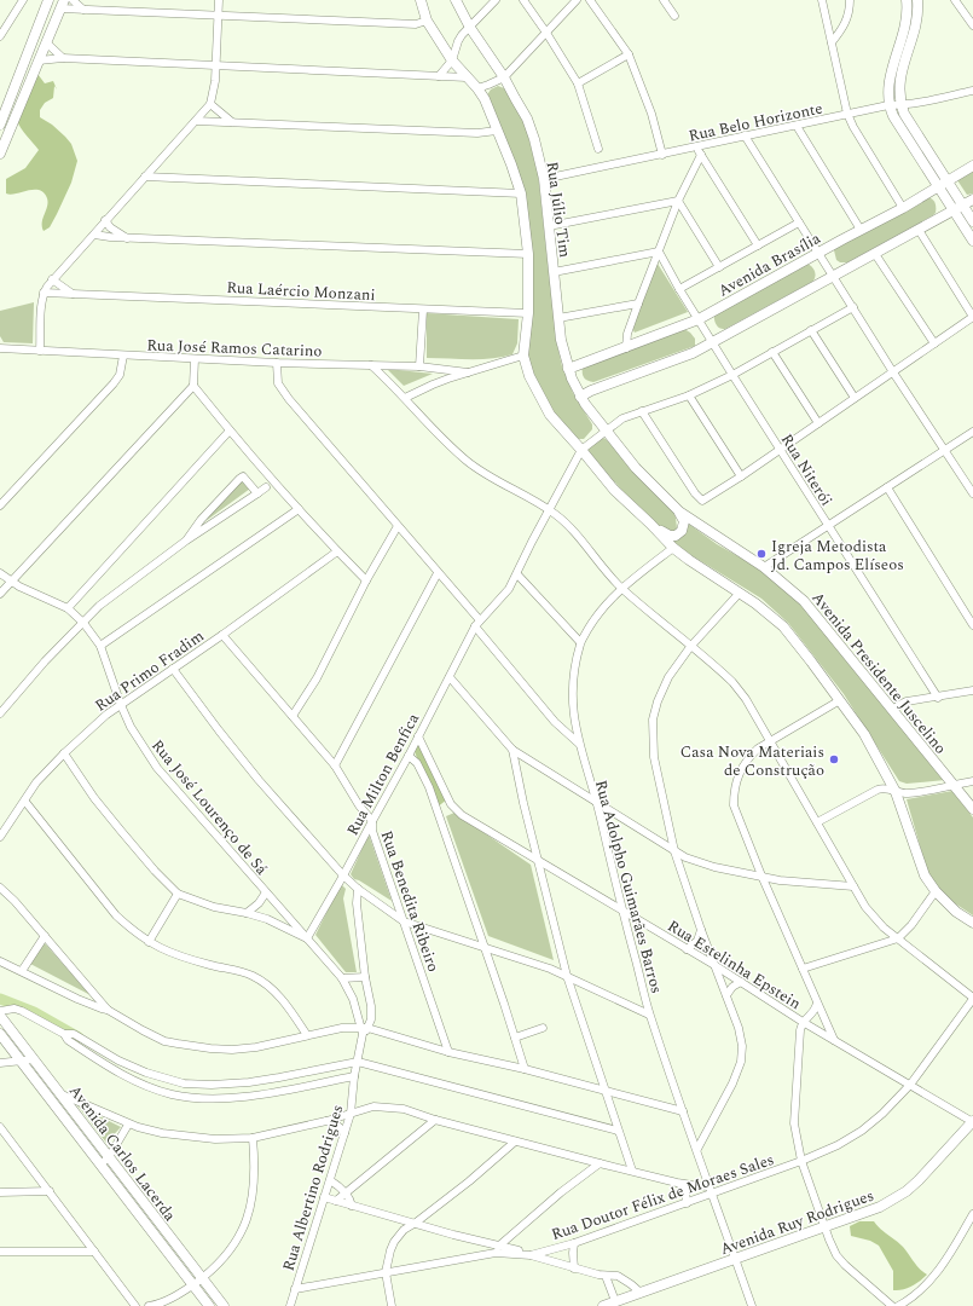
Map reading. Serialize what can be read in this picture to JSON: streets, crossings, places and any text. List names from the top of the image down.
{
  "streets": {
    "main road": [
      "Rua Júlio Tim",
      "Avenida Brasília",
      "Avenida Presidente Juscelino",
      "Avenida Carlos Lacerda",
      "Avenida Ruy Rodrigues"
    ],
    "street": [
      "Rua Belo Horizonte",
      "Rua Laércio Monzani",
      "Rua José Ramos Catarino",
      "Rua Niterói",
      "Rua Primo Fradim",
      "Rua Milton Benfica",
      "Rua José Lourenço de Sá",
      "Rua Adolpho Guimarães Barros",
      "Rua Benedita Ribeiro",
      "Rua Estelinha Epstein",
      "Rua Albertino Rodrigues",
      "Rua Doutor Félix de Moraes Sales"
    ]
  },
  "crossings": [
    ["Rua Belo Horizonte", "Rua Júlio Tim"],
    ["Rua Júlio Tim", "Avenida Brasília"],
    ["Rua Júlio Tim", "Avenida Presidente Juscelino"],
    ["Avenida Brasília", "Rua Niterói"],
    ["Rua Primo Fradim", "Rua José Lourenço de Sá"],
    ["Rua Primo Fradim", "Rua Benedita Ribeiro"],
    ["Rua Milton Benfica", "Rua José Lourenço de Sá"],
    ["Rua Milton Benfica", "Rua Benedita Ribeiro"],
    ["Rua Milton Benfica", "Rua Estelinha Epstein"],
    ["Rua José Lourenço de Sá", "Rua Albertino Rodrigues"],
    ["Rua Adolpho Guimarães Barros", "Rua Estelinha Epstein"],
    ["Rua Adolpho Guimarães Barros", "Rua Doutor Félix de Moraes Sales"],
    ["Rua Adolpho Guimarães Barros", "Avenida Ruy Rodrigues"],
    ["Rua Estelinha Epstein", "Rua Doutor Félix de Moraes Sales"],
    ["Rua Estelinha Epstein", "Avenida Ruy Rodrigues"],
    ["Rua Albertino Rodrigues", "Rua Doutor Félix de Moraes Sales"]
  ],
  "places": ["Igreja Metodista Jd. Campos Elíseos", "Casa Nova Materiais de Construção"]
}
